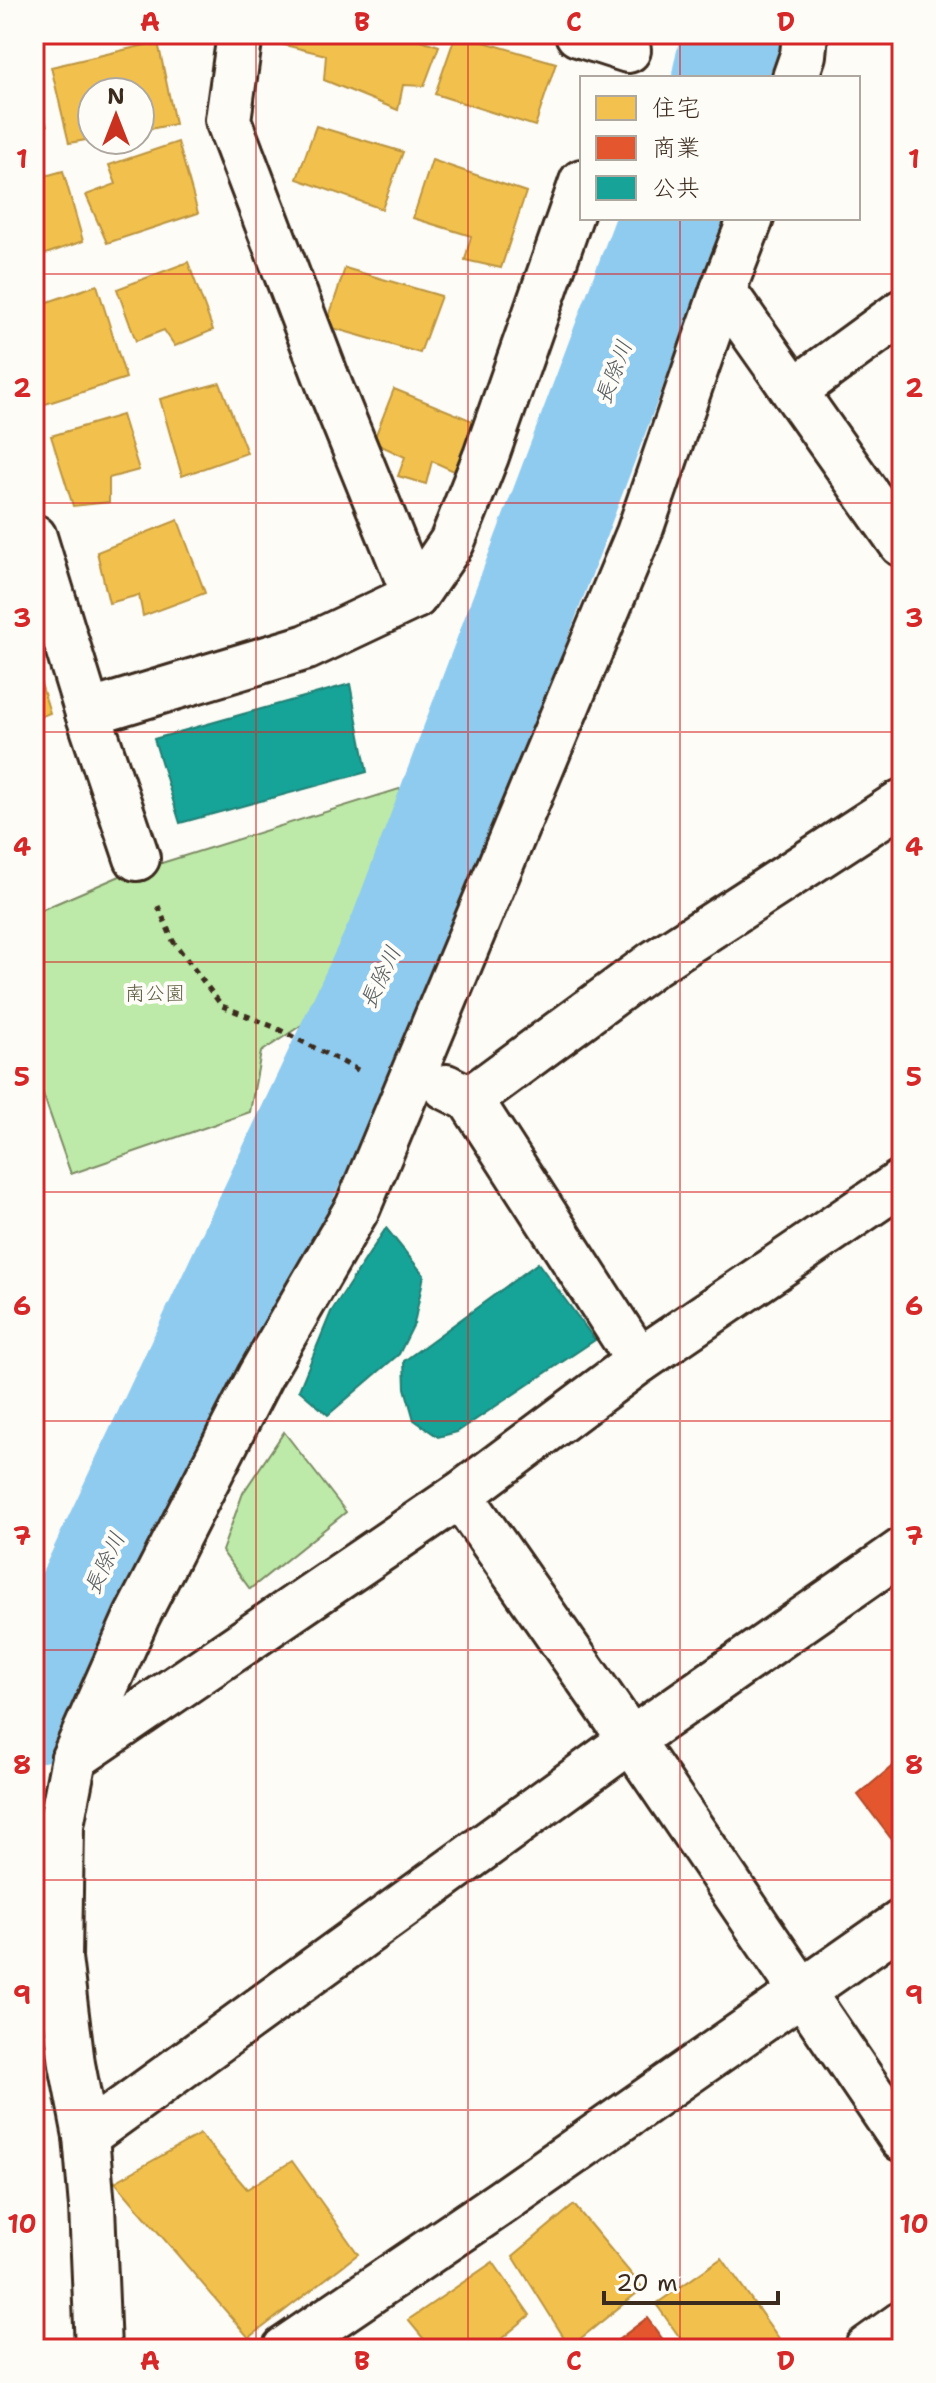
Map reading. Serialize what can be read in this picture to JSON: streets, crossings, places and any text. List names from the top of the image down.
{
  "water": ["長除川"],
  "parks": ["南公園"],
  "legend": ["住宅", "商業", "公共"],
  "scale_bar": "20 m",
  "north": "top",
  "grid": {
    "columns": [
      "A",
      "B",
      "C",
      "D"
    ],
    "rows": [
      "1",
      "2",
      "3",
      "4",
      "5",
      "6",
      "7",
      "8",
      "9",
      "10"
    ]
  }
}
